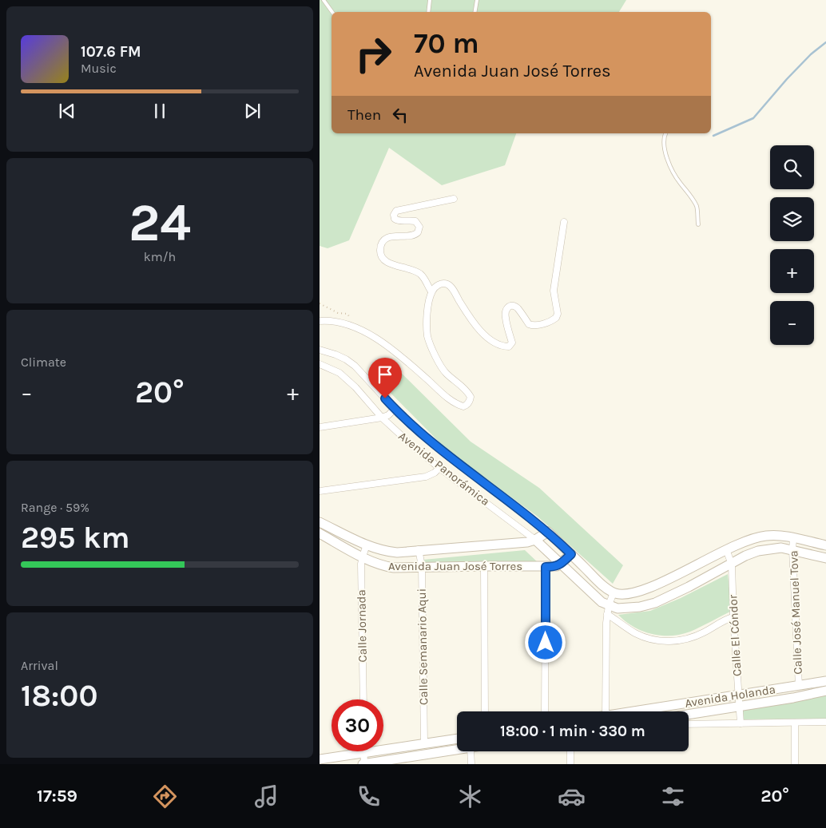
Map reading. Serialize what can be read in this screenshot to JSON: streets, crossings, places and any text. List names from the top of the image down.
{
  "streets": {
    "street": [
      "Avenida Panorámica",
      "Avenida Juan José Torres",
      "Calle José Manuel Tova",
      "Calle Jornada",
      "Calle El Cóndor",
      "Calle Semanario Aqui",
      "Avenida Holanda"
    ]
  },
  "crossings": [
    ["Avenida Panorámica", "Avenida Juan José Torres"],
    ["Avenida Juan José Torres", "Calle Jornada"],
    ["Avenida Juan José Torres", "Calle Semanario Aqui"],
    ["Calle José Manuel Tova", "Avenida Holanda"],
    ["Calle El Cóndor", "Avenida Holanda"]
  ],
  "page": {
    "turn": ["70 m", "Avenida Juan José Torres"],
    "song": ["107.6 FM", "Music"],
    "then": "Then",
    "map_buttons": ["+", "−"],
    "tile": [
      ["24", "km/h"],
      "Climate",
      ["Range · 59%", "295 km"],
      ["Arrival", "18:00"]
    ],
    "heat": ["−", "20°", "+"],
    "limit": "30",
    "trip": "18:00 · 1 min · 330 m",
    "tabs": ["17:59", "20°"]
  }
}
